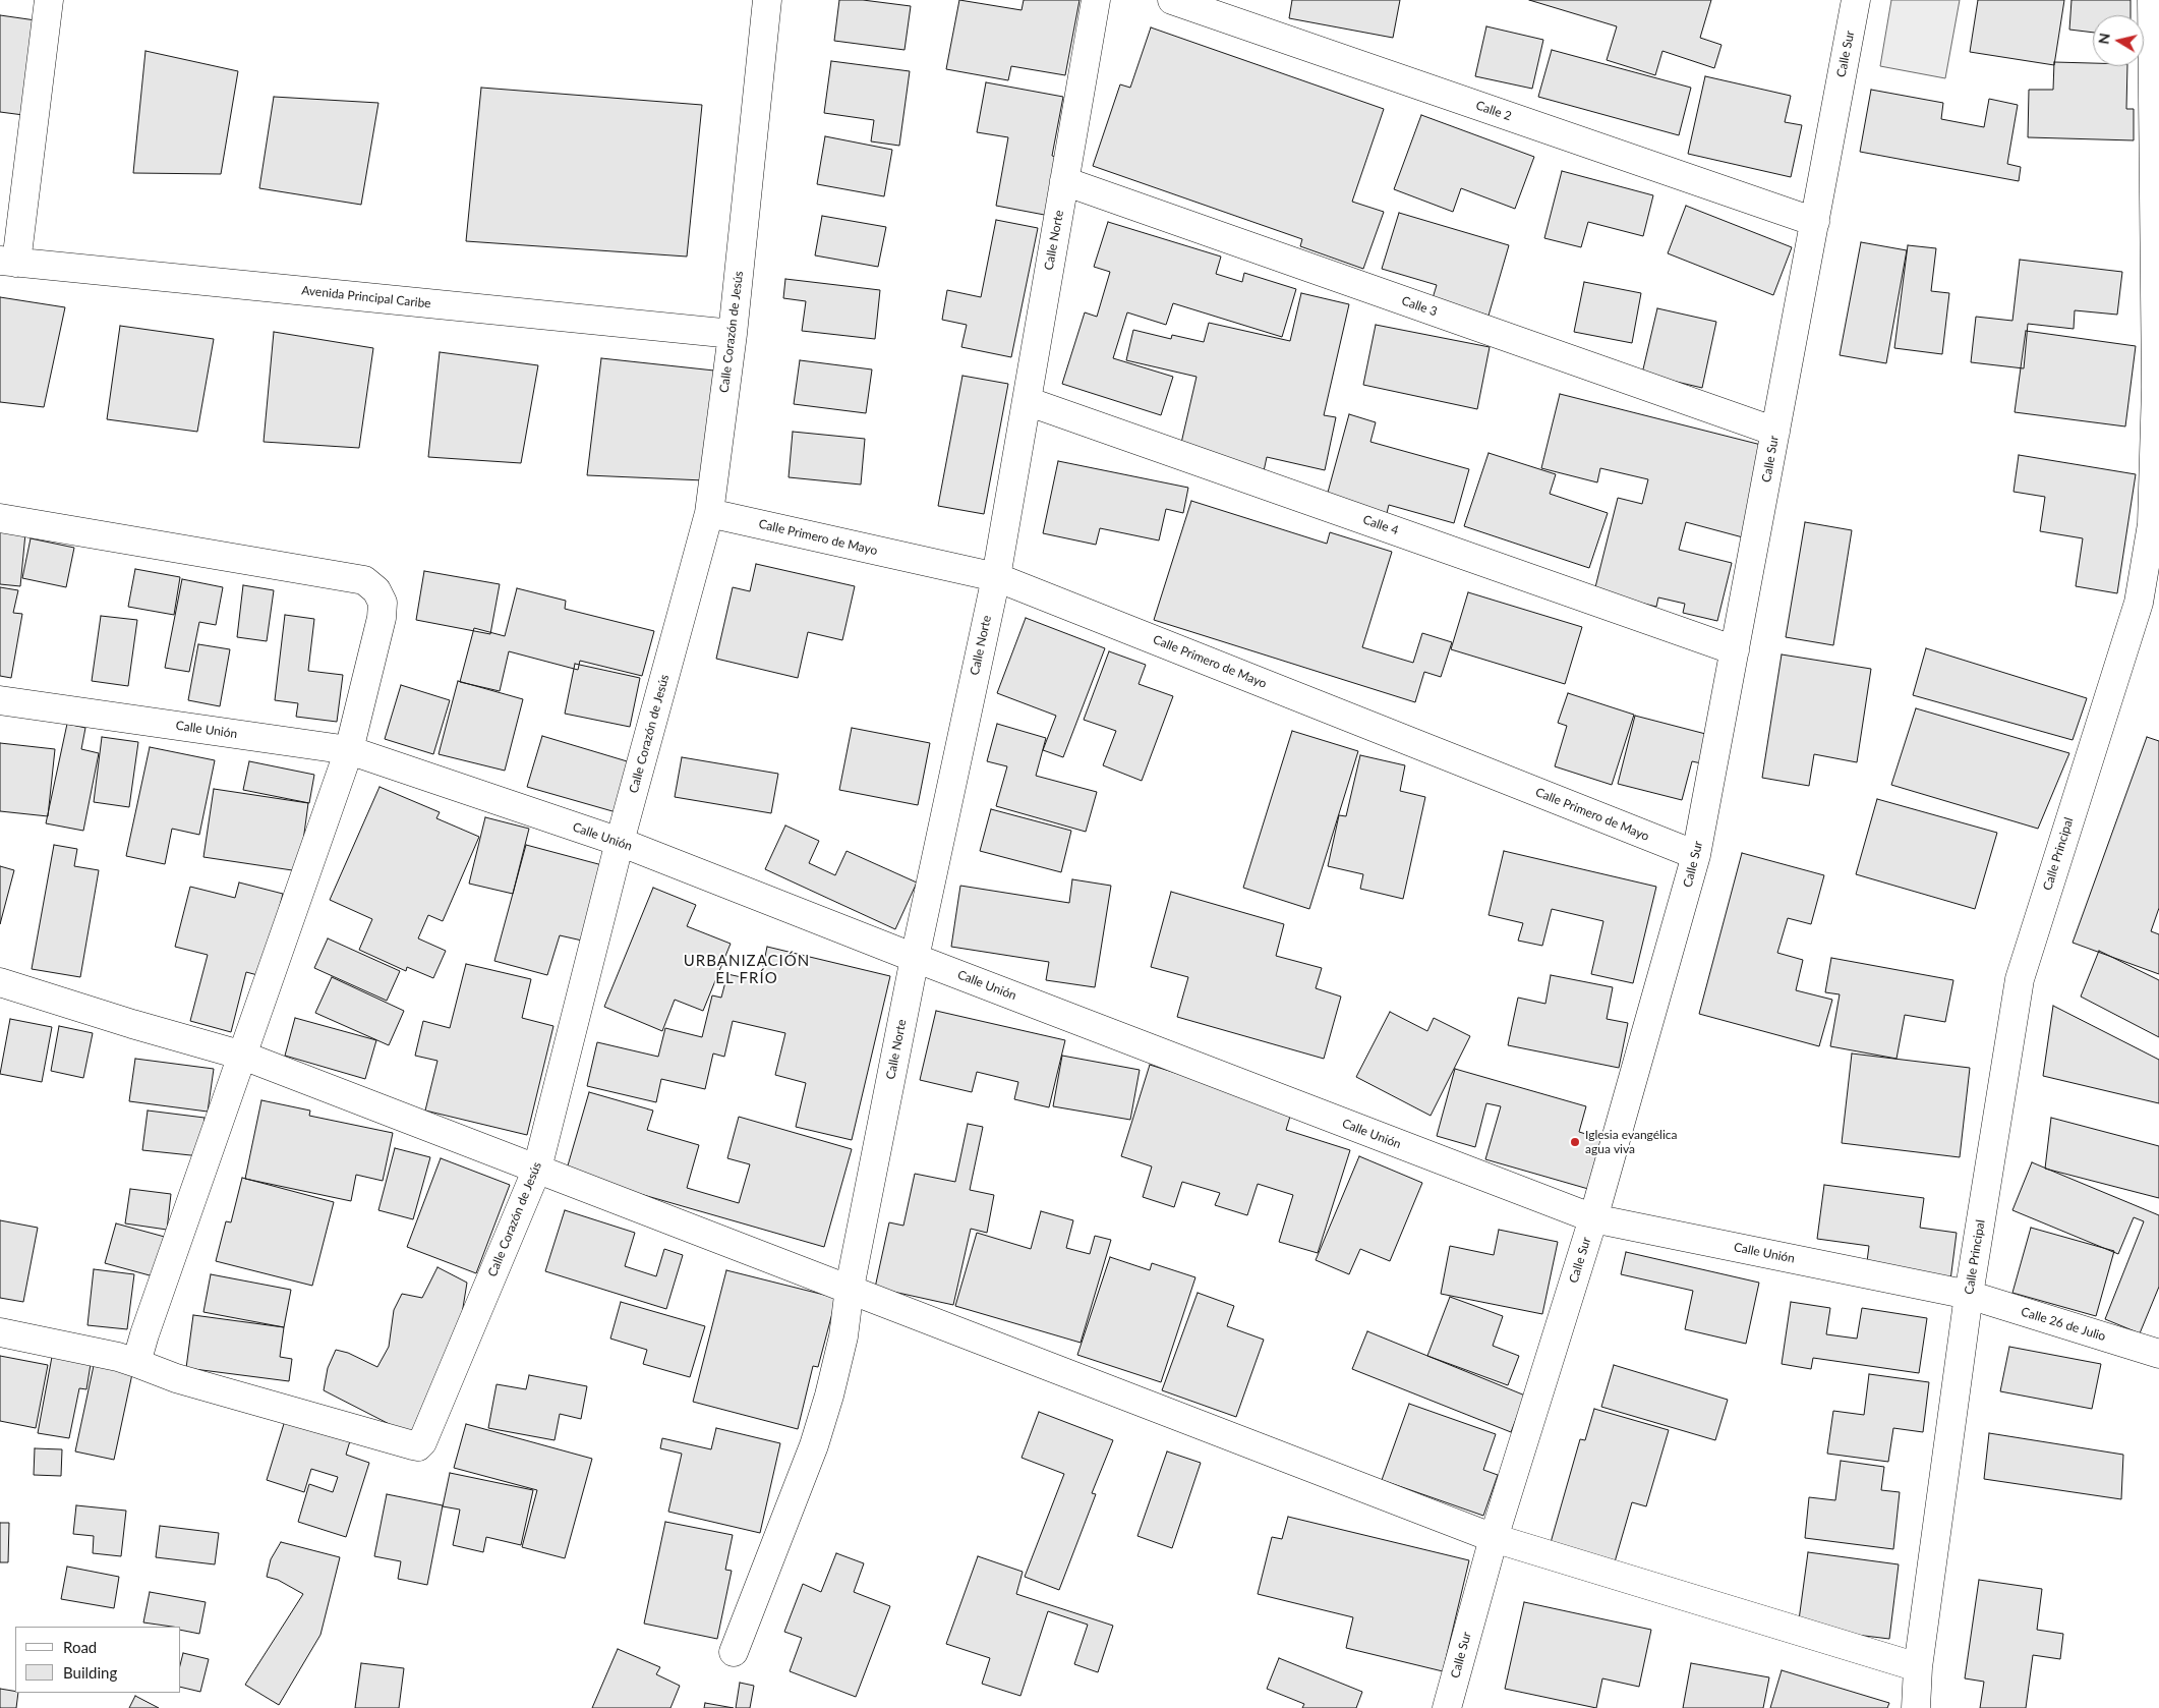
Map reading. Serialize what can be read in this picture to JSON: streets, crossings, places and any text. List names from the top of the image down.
{
  "streets": {
    "street": [
      "Calle Sur",
      "Calle 2",
      "Calle Norte",
      "Avenida Principal Caribe",
      "Calle 3",
      "Calle Corazón de Jesús",
      "Calle 4",
      "Calle Primero de Mayo",
      "Calle Unión",
      "Calle Principal",
      "Calle 26 de Julio"
    ]
  },
  "crossings": [
    ["Calle Sur", "Calle 2"],
    ["Calle Sur", "Calle 3"],
    ["Calle Sur", "Calle 4"],
    ["Calle Sur", "Calle Primero de Mayo"],
    ["Calle Sur", "Calle Unión"],
    ["Calle Norte", "Calle 3"],
    ["Calle Norte", "Calle 4"],
    ["Calle Norte", "Calle Primero de Mayo"],
    ["Calle Norte", "Calle Unión"],
    ["Avenida Principal Caribe", "Calle Corazón de Jesús"],
    ["Calle Corazón de Jesús", "Calle Primero de Mayo"],
    ["Calle Corazón de Jesús", "Calle Unión"],
    ["Calle Unión", "Calle Principal"],
    ["Calle Unión", "Calle 26 de Julio"],
    ["Calle Principal", "Calle 26 de Julio"]
  ],
  "districts": ["URBANIZACIÓN EL FRÍO"],
  "places": ["Iglesia evangélica agua viva"],
  "legend": ["Road", "Building"],
  "north": "left"
}
